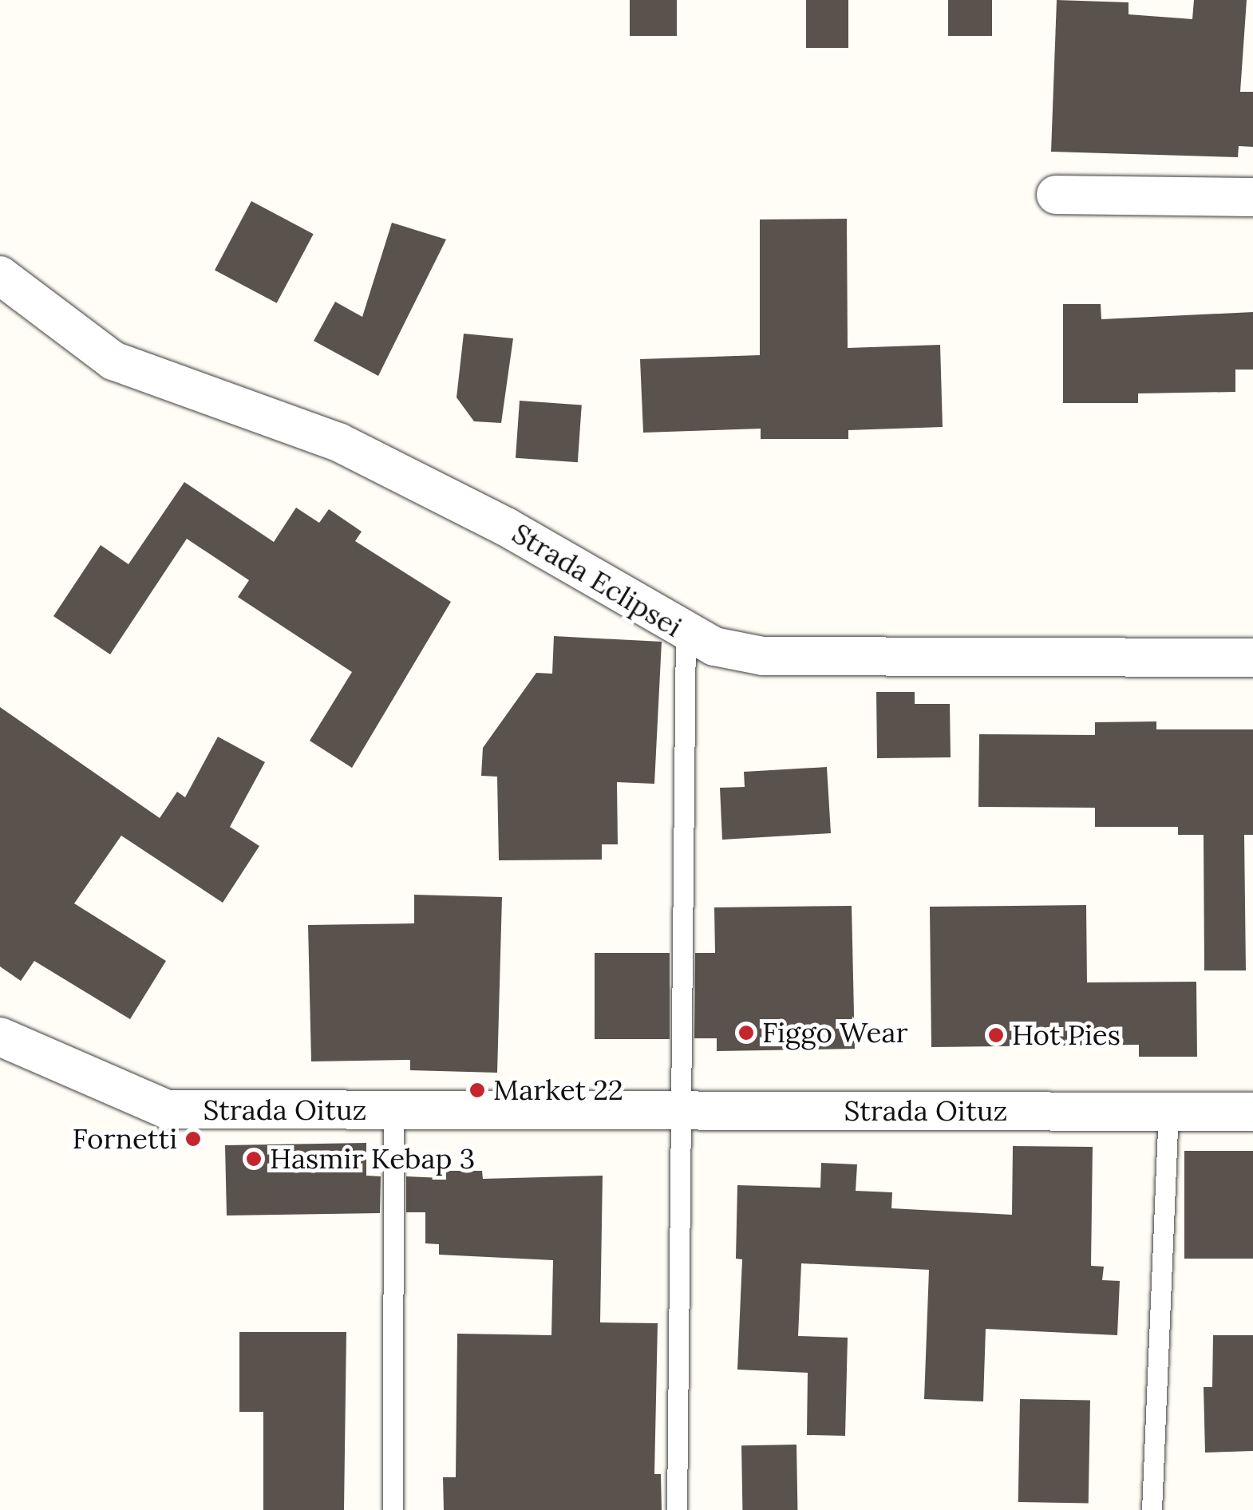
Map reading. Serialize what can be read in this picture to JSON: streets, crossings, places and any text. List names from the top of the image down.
{
  "streets": {
    "street": ["Strada Eclipsei", "Strada Oituz"]
  },
  "places": [
    "Figgo Wear",
    "Hot Pies",
    "Market 22",
    "Fornetti",
    "Hasmir Kebap 3"
  ]
}
